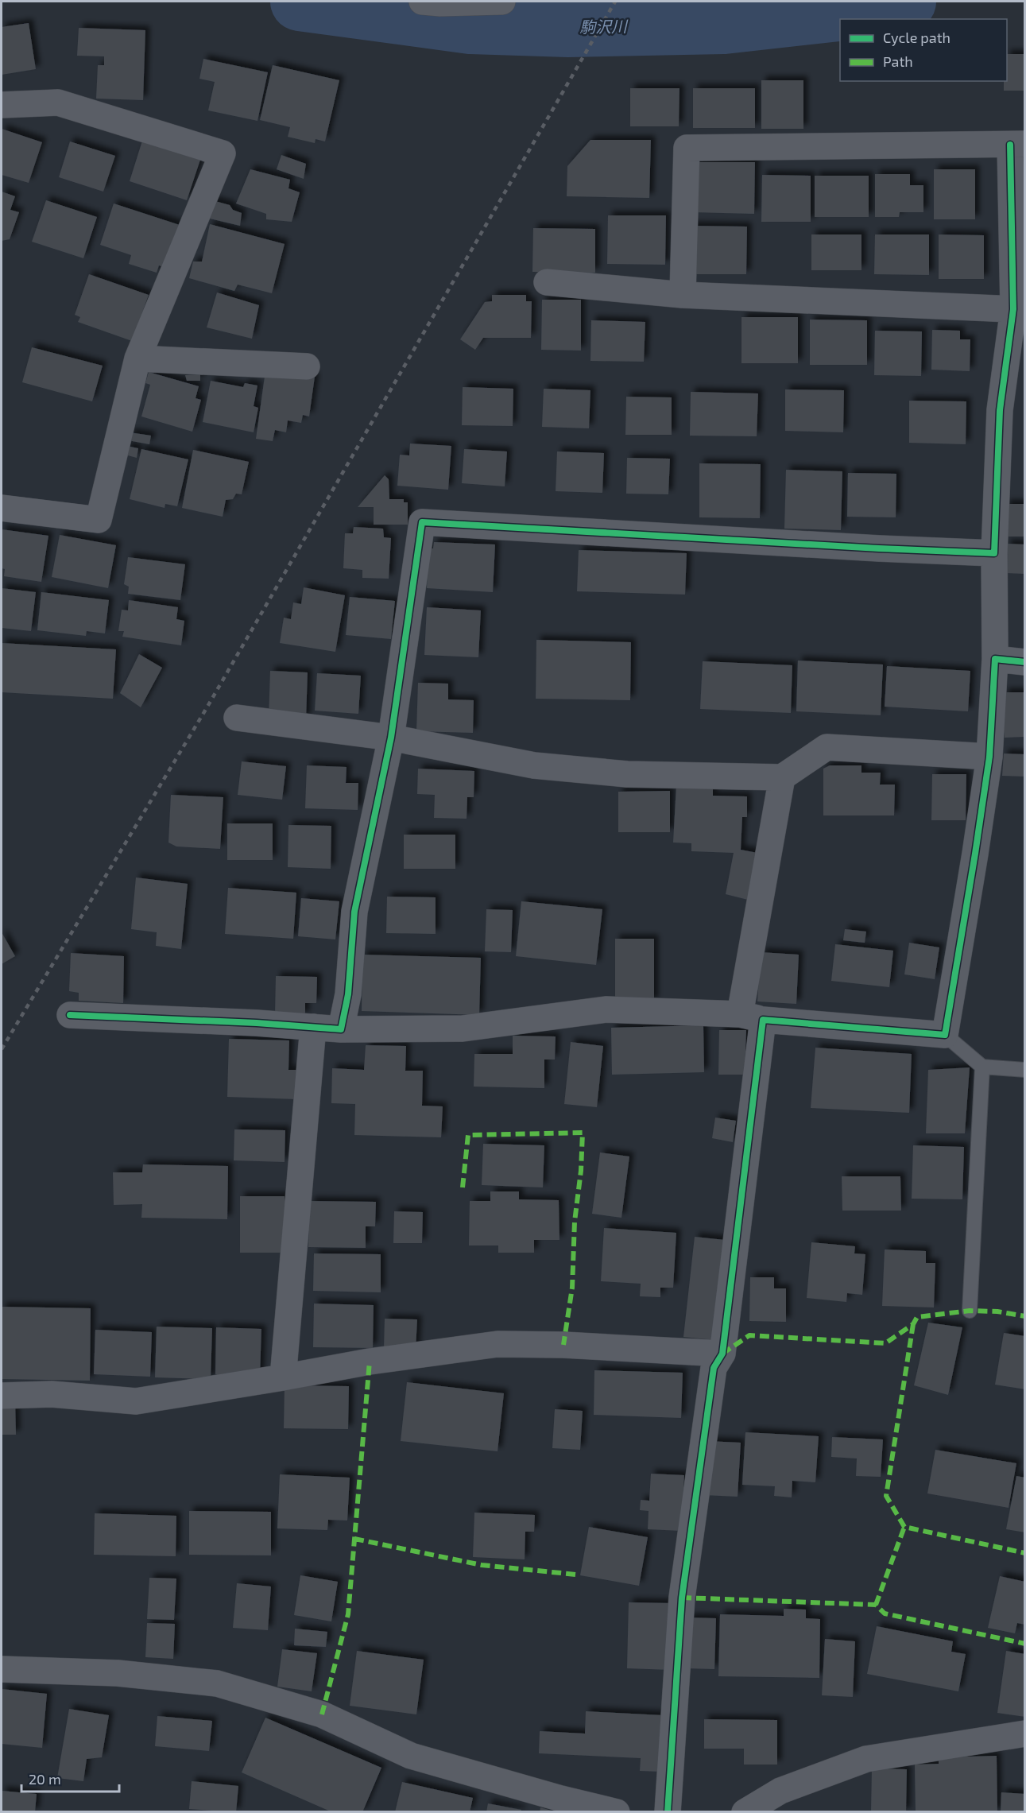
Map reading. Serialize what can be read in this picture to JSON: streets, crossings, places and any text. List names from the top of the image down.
{
  "water": ["駒沢川"],
  "legend": ["Cycle path", "Path"],
  "scale_bar": "20 m"
}
